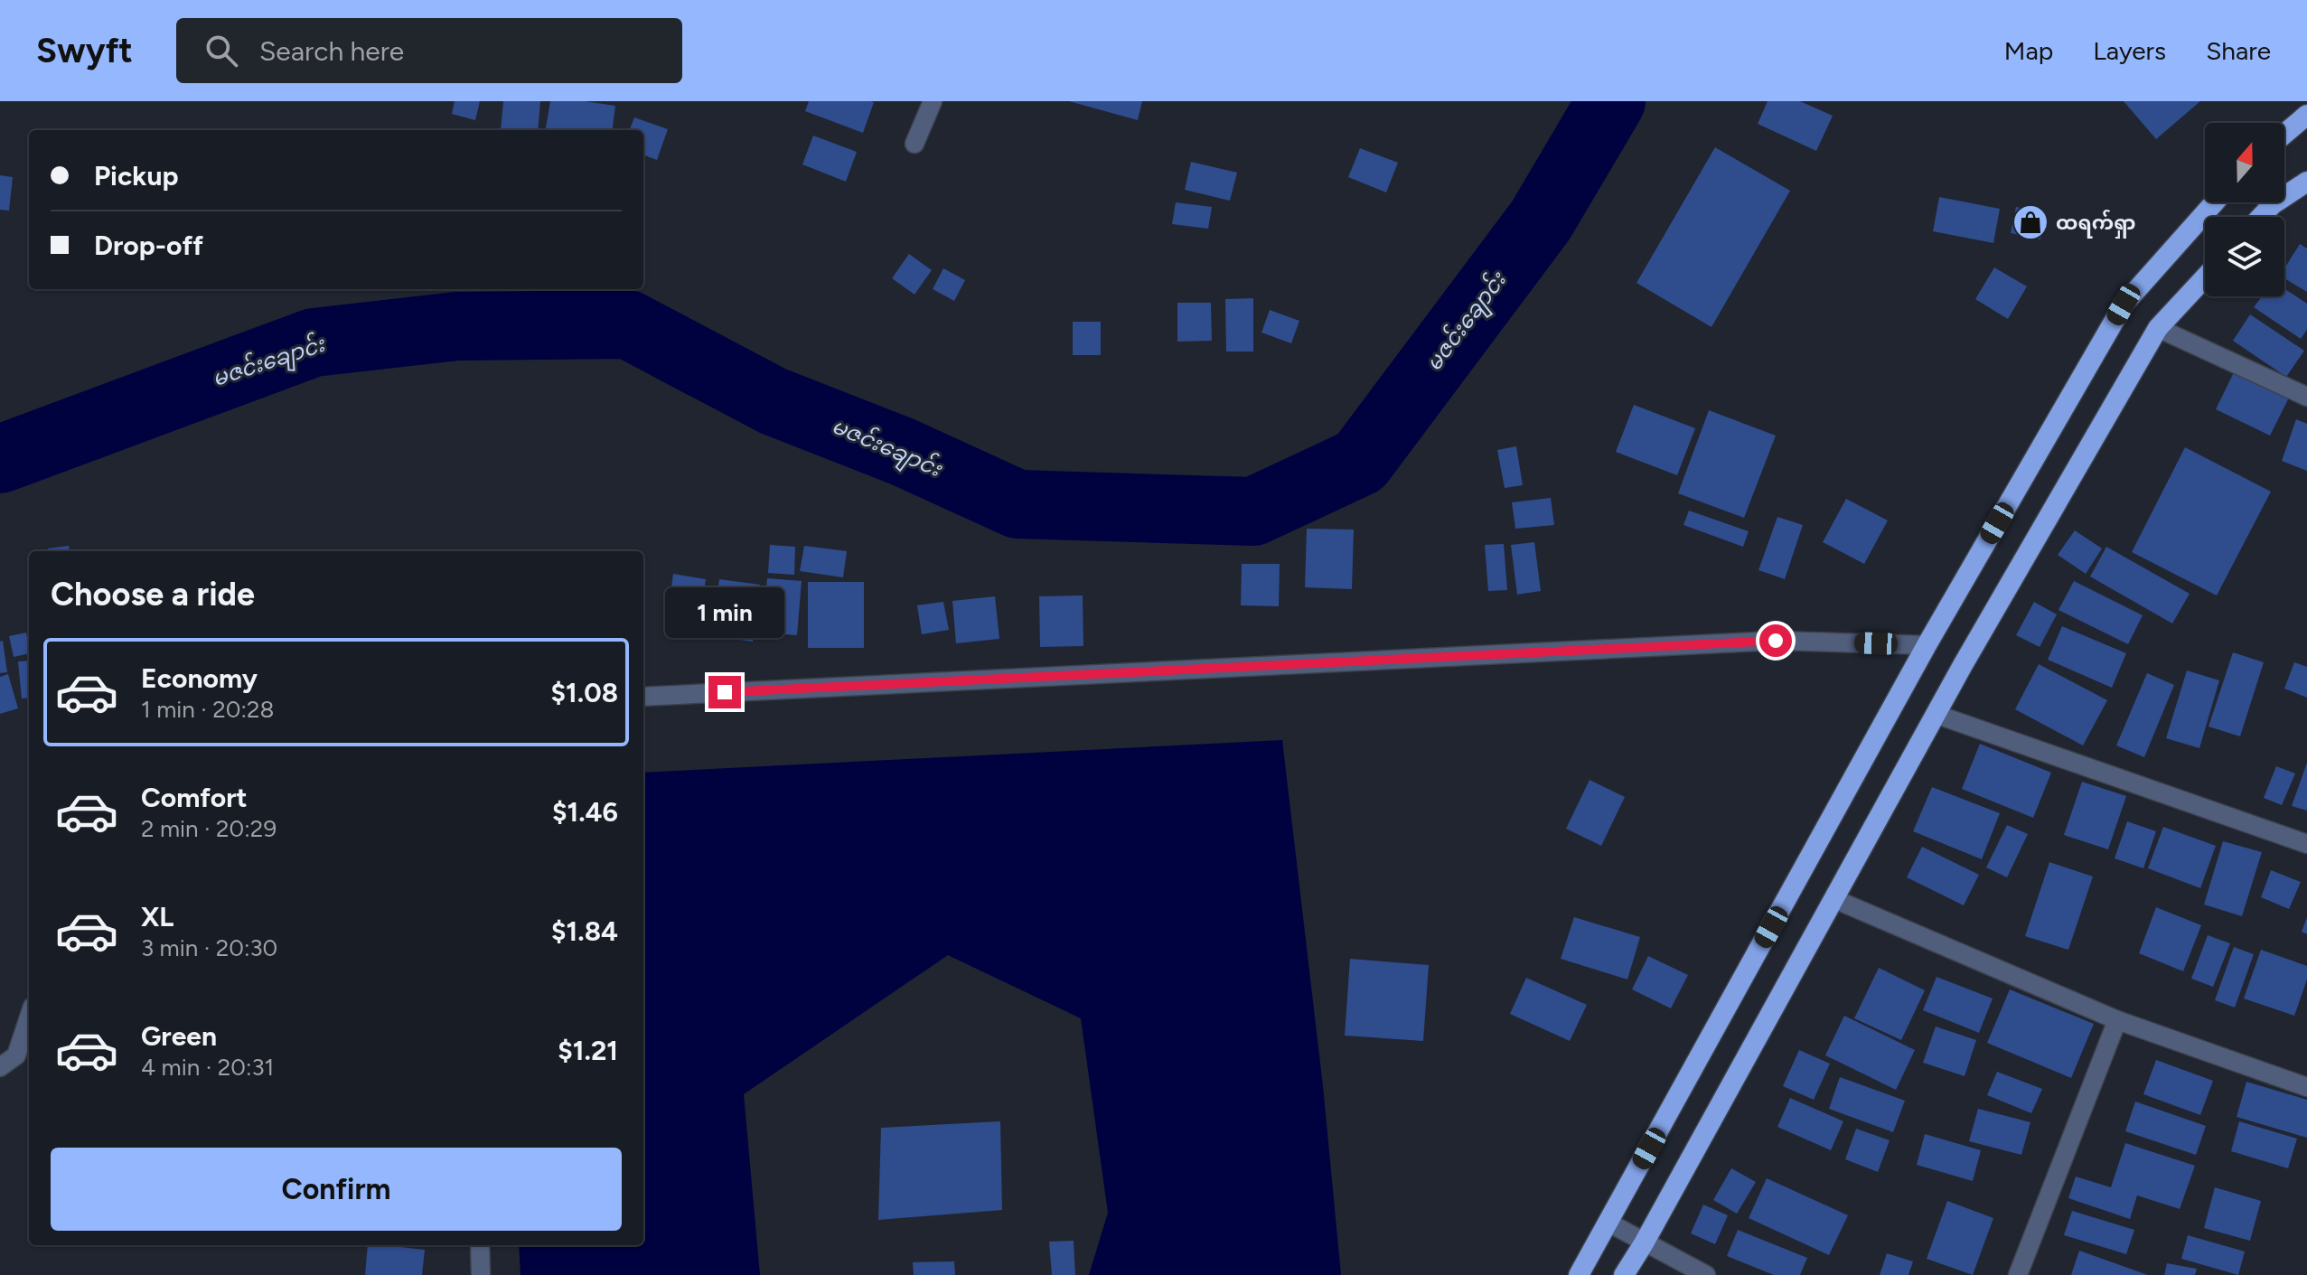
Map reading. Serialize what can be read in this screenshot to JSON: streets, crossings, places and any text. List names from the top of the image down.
{
  "water": ["မဇင်းချောင်း"],
  "places": {
    "shop": ["ထရက်ရှာ"]
  },
  "north": "top",
  "page": {
    "header": "Swyft",
    "search": "Search here",
    "nav": ["Map", "Layers", "Share"],
    "banner": ["Pickup", "Drop-off"],
    "heading": "Choose a ride",
    "bubble": "1 min",
    "list": [
      {
        "name": "Economy",
        "note": "1 min · 20:28",
        "value": "$1.08"
      },
      {
        "name": "Comfort",
        "note": "2 min · 20:29",
        "value": "$1.46"
      },
      {
        "name": "XL",
        "note": "3 min · 20:30",
        "value": "$1.84"
      },
      {
        "name": "Green",
        "note": "4 min · 20:31",
        "value": "$1.21"
      }
    ],
    "buttons": "Confirm"
  }
}
